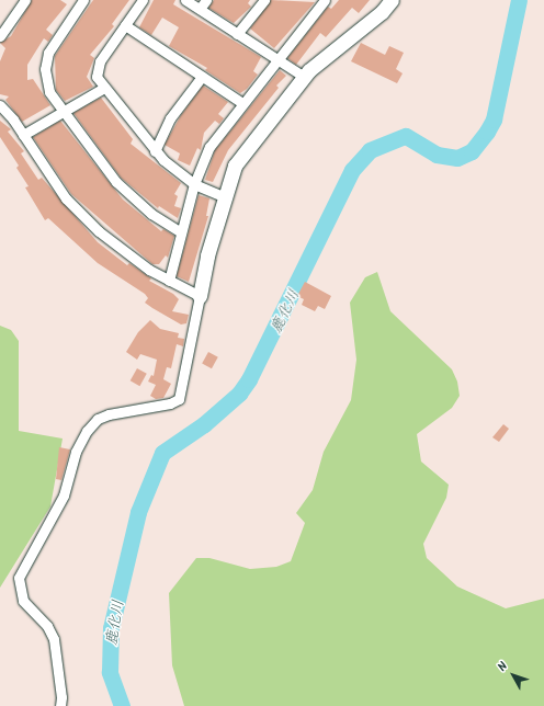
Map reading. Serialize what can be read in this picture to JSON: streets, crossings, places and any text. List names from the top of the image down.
{
  "water": ["鹿化川"],
  "north": "top left"
}
